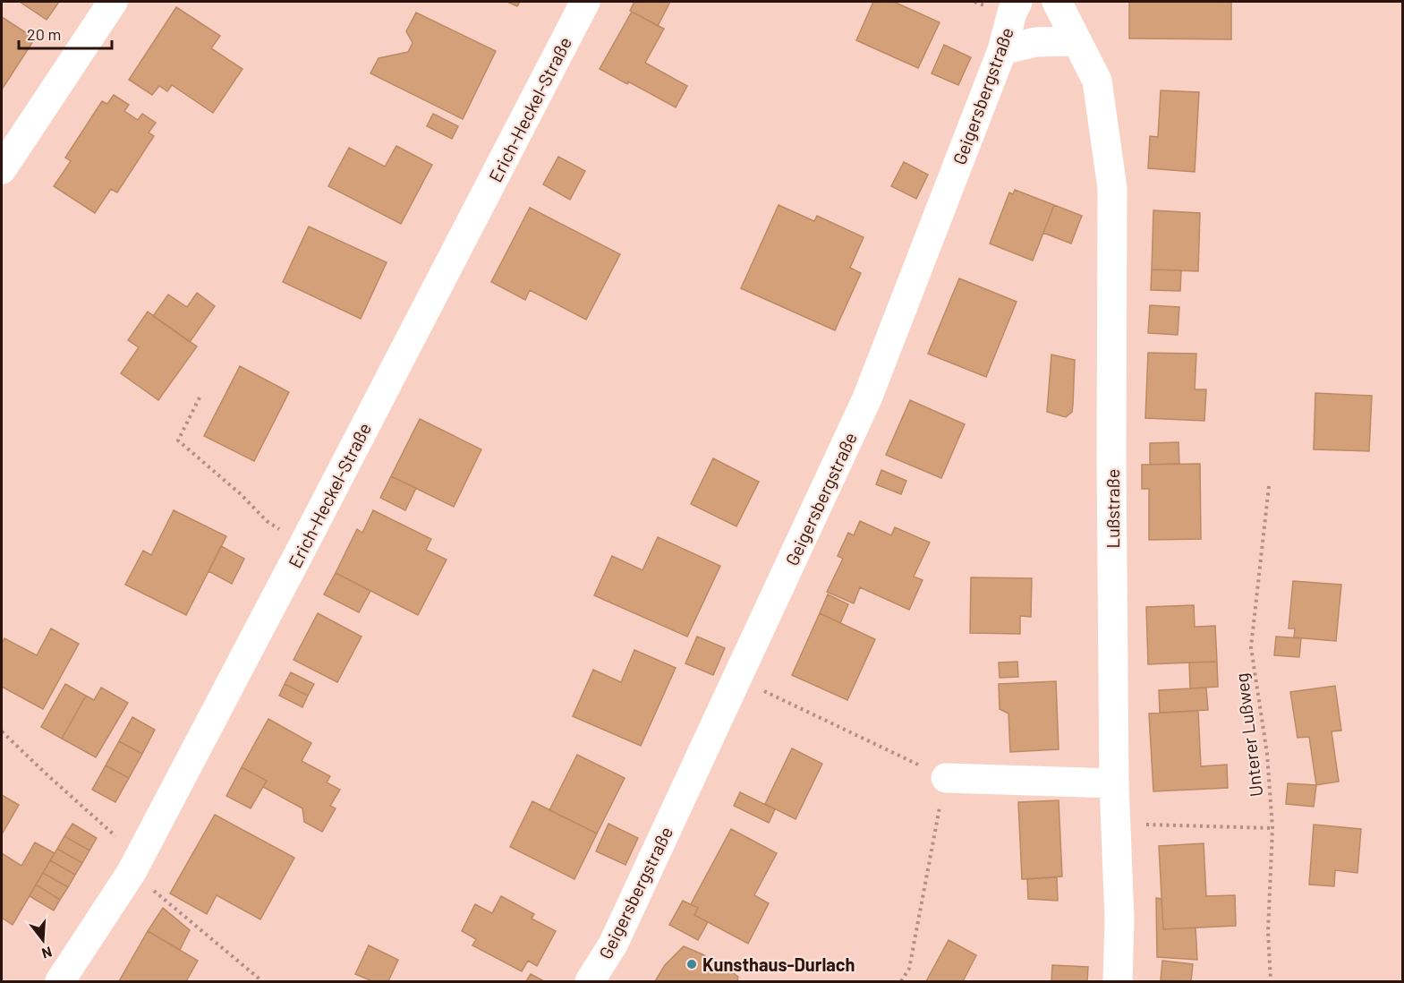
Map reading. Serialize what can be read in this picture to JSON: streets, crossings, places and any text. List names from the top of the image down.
{
  "streets": {
    "street": ["Geigersbergstraße", "Erich-Heckel-Straße", "Lußstraße"],
    "path": ["Unterer Lußweg"]
  },
  "places": ["Kunsthaus-Durlach"],
  "scale_bar": "20 m",
  "north": "bottom"
}
